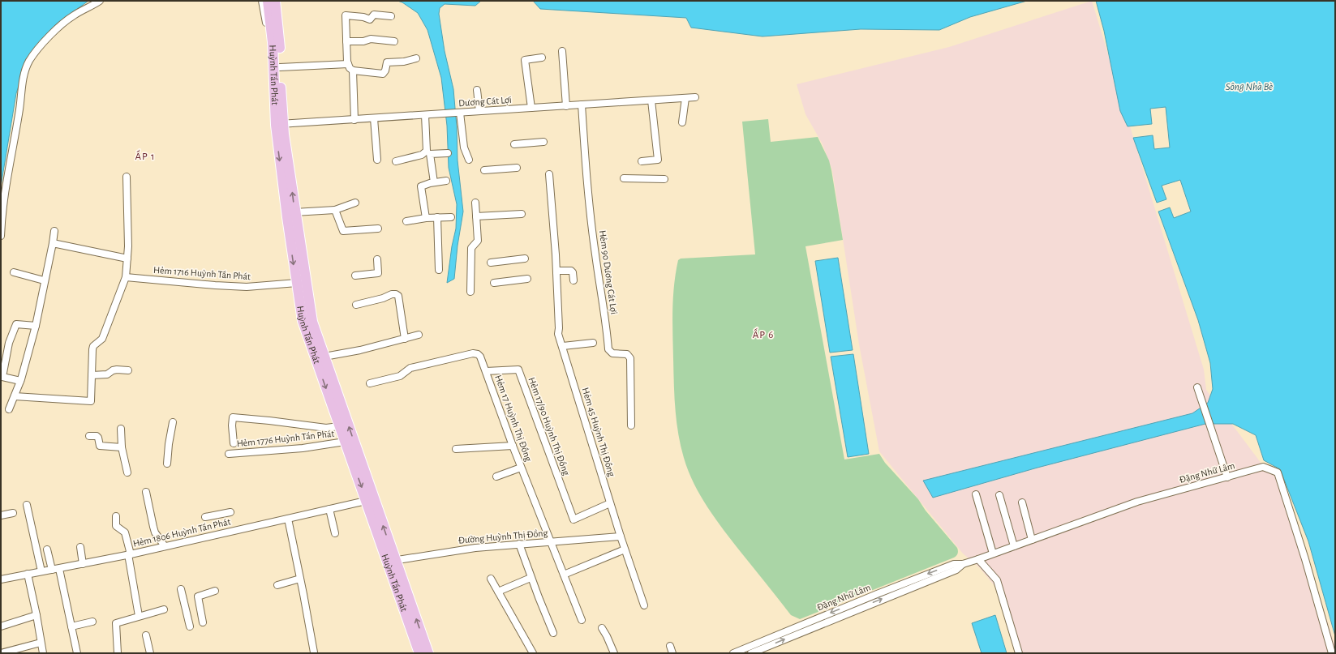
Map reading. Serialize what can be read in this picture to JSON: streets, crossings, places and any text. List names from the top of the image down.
{
  "streets": {
    "main road": ["Huỳnh Tấn Phát"],
    "street": [
      "Dương Cát Lợi",
      "Hẻm 90 Dương Cát Lợi",
      "Hẻm 1716 Huỳnh Tấn Phát",
      "Hẻm 17 Huỳnh Thị Đồng",
      "Hẻm 17/90 Huỳnh Thị Đồng",
      "Hẻm 45 Huỳnh Thị Đồng",
      "Hẻm 1776 Huỳnh Tấn Phát",
      "Đặng Nhữ Lâm",
      "Hẻm 1806 Huỳnh Tấn Phát",
      "Đường Huỳnh Thị Đồng"
    ]
  },
  "crossings": [
    ["Huỳnh Tấn Phát", "Dương Cát Lợi"],
    ["Huỳnh Tấn Phát", "Hẻm 1716 Huỳnh Tấn Phát"],
    ["Huỳnh Tấn Phát", "Hẻm 1776 Huỳnh Tấn Phát"],
    ["Huỳnh Tấn Phát", "Hẻm 1806 Huỳnh Tấn Phát"],
    ["Huỳnh Tấn Phát", "Đường Huỳnh Thị Đồng"],
    ["Dương Cát Lợi", "Hẻm 90 Dương Cát Lợi"],
    ["Hẻm 17 Huỳnh Thị Đồng", "Hẻm 17/90 Huỳnh Thị Đồng"],
    ["Hẻm 17 Huỳnh Thị Đồng", "Đường Huỳnh Thị Đồng"],
    ["Hẻm 17/90 Huỳnh Thị Đồng", "Hẻm 45 Huỳnh Thị Đồng"],
    ["Hẻm 45 Huỳnh Thị Đồng", "Đường Huỳnh Thị Đồng"]
  ],
  "districts": ["ẤP 1", "ẤP 6"],
  "water": ["Sông Nhà Bè"]
}
